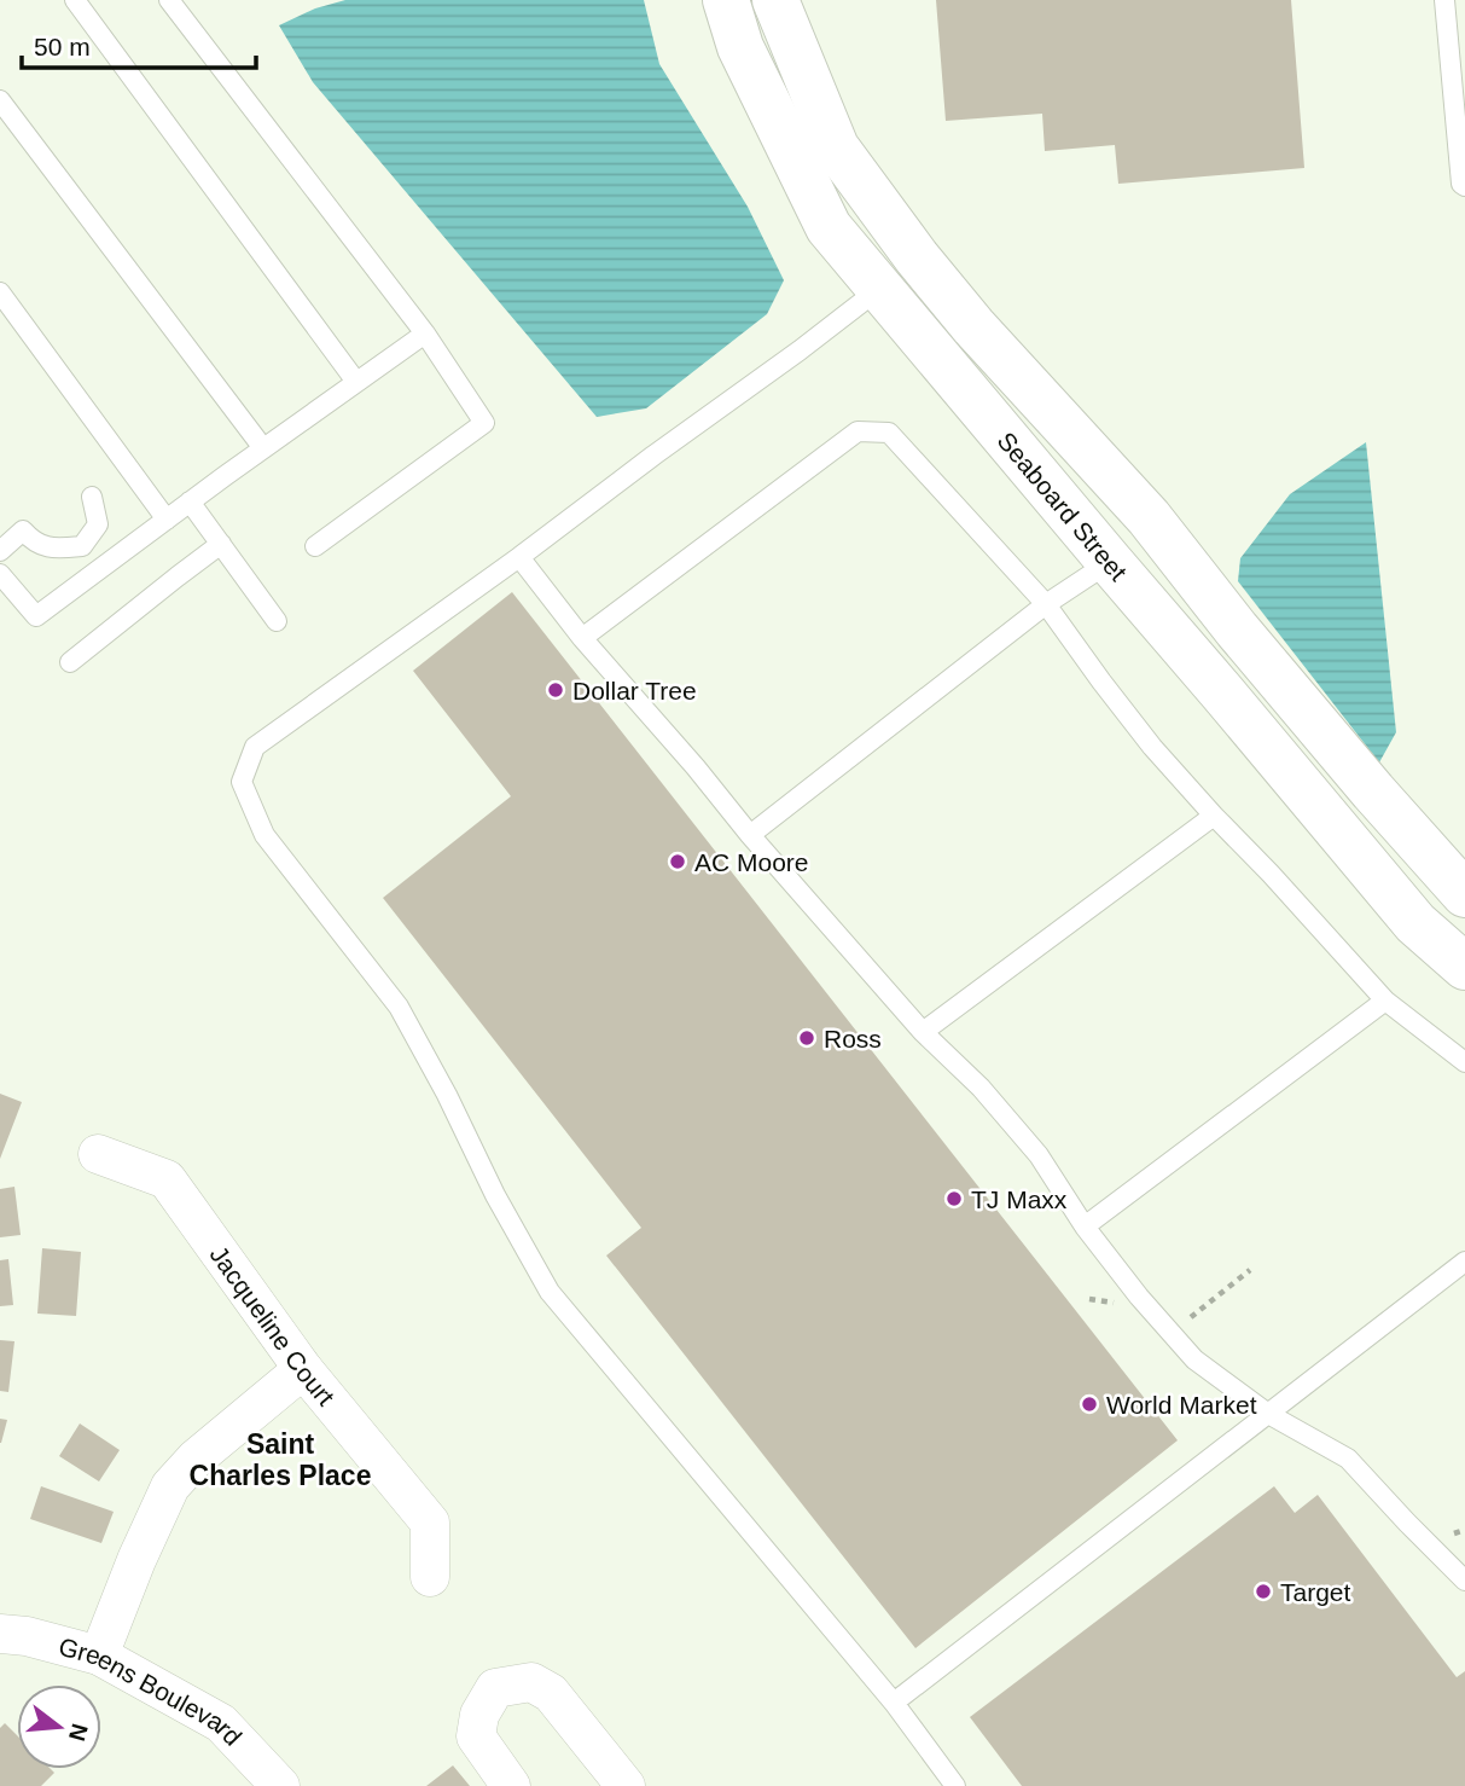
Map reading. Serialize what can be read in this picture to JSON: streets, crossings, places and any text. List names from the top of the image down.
{
  "streets": {
    "street": ["Seaboard Street", "Jacqueline Court", "Greens Boulevard"]
  },
  "districts": ["Saint Charles Place"],
  "places": [
    "Dollar Tree",
    "AC Moore",
    "Ross",
    "TJ Maxx",
    "World Market",
    "Target"
  ],
  "scale_bar": "50 m",
  "north": "right"
}
